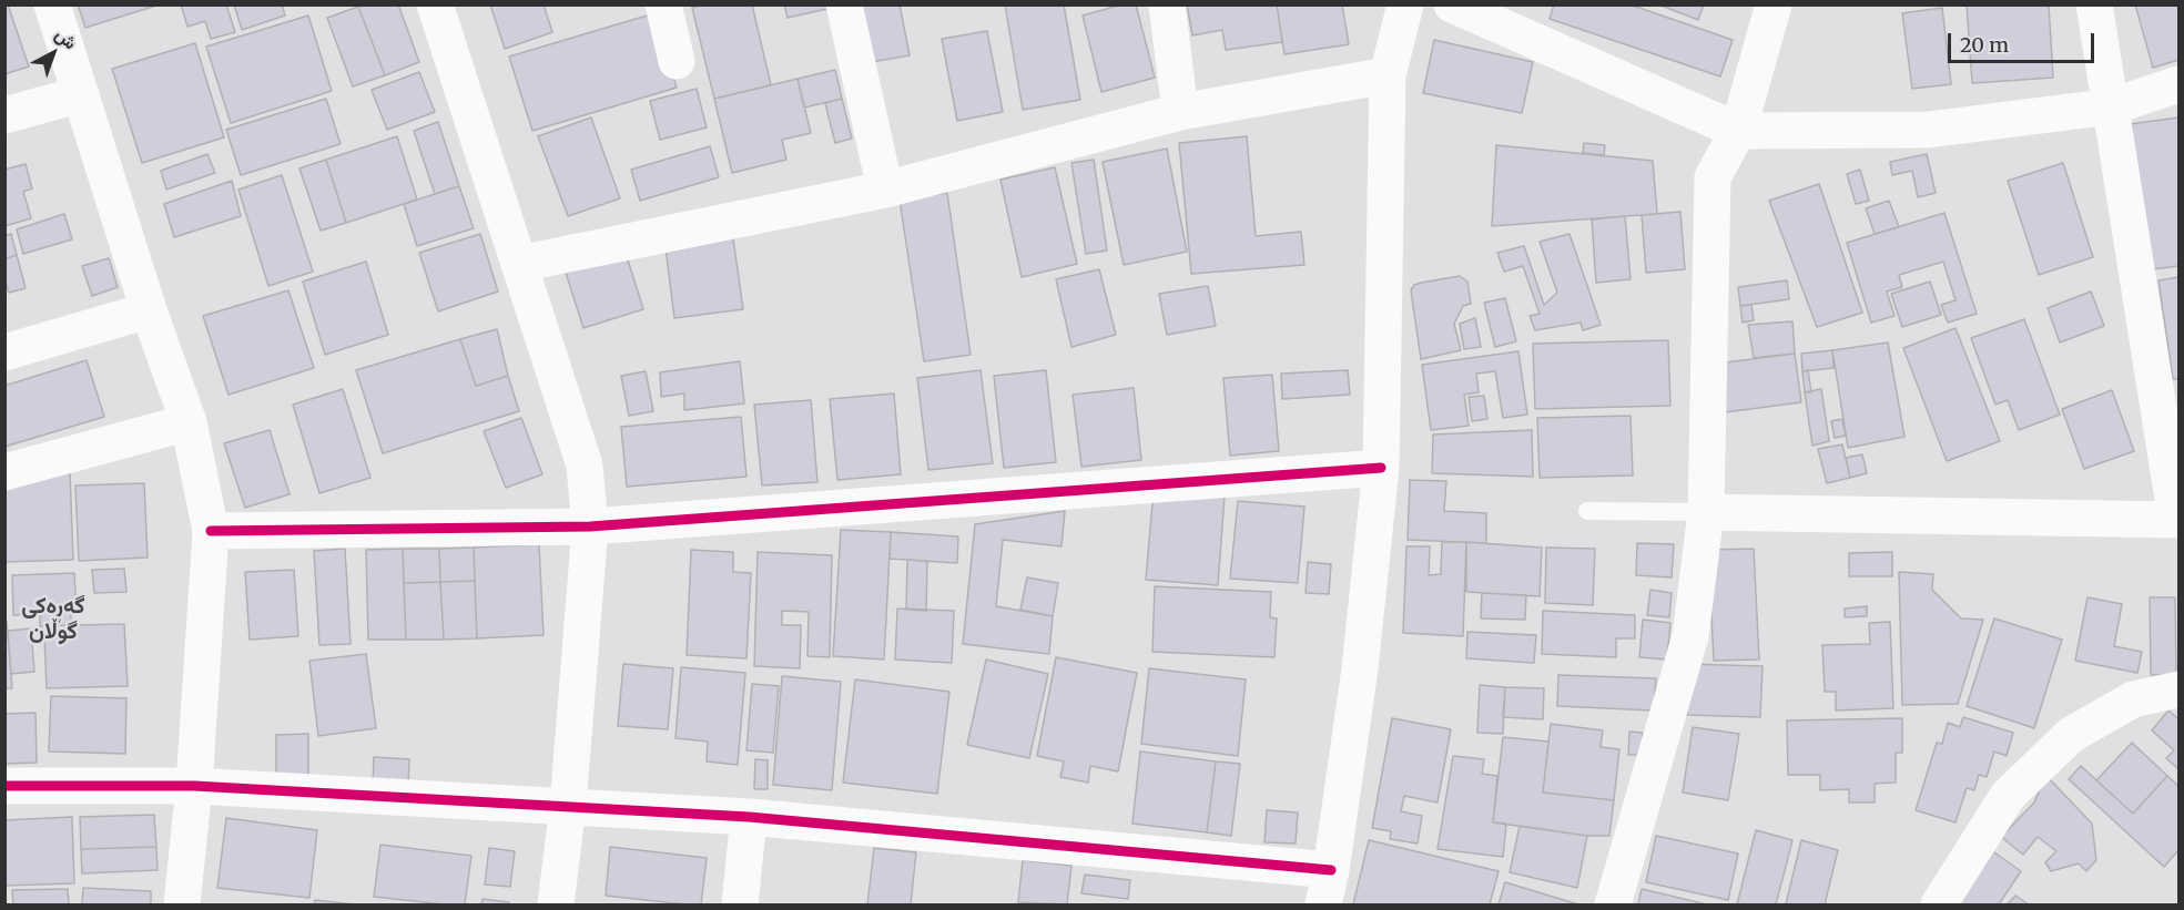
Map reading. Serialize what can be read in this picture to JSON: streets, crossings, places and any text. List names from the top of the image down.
{
  "districts": ["گەڕەکی گوڵان"],
  "scale_bar": "20 m",
  "north": "top right"
}
